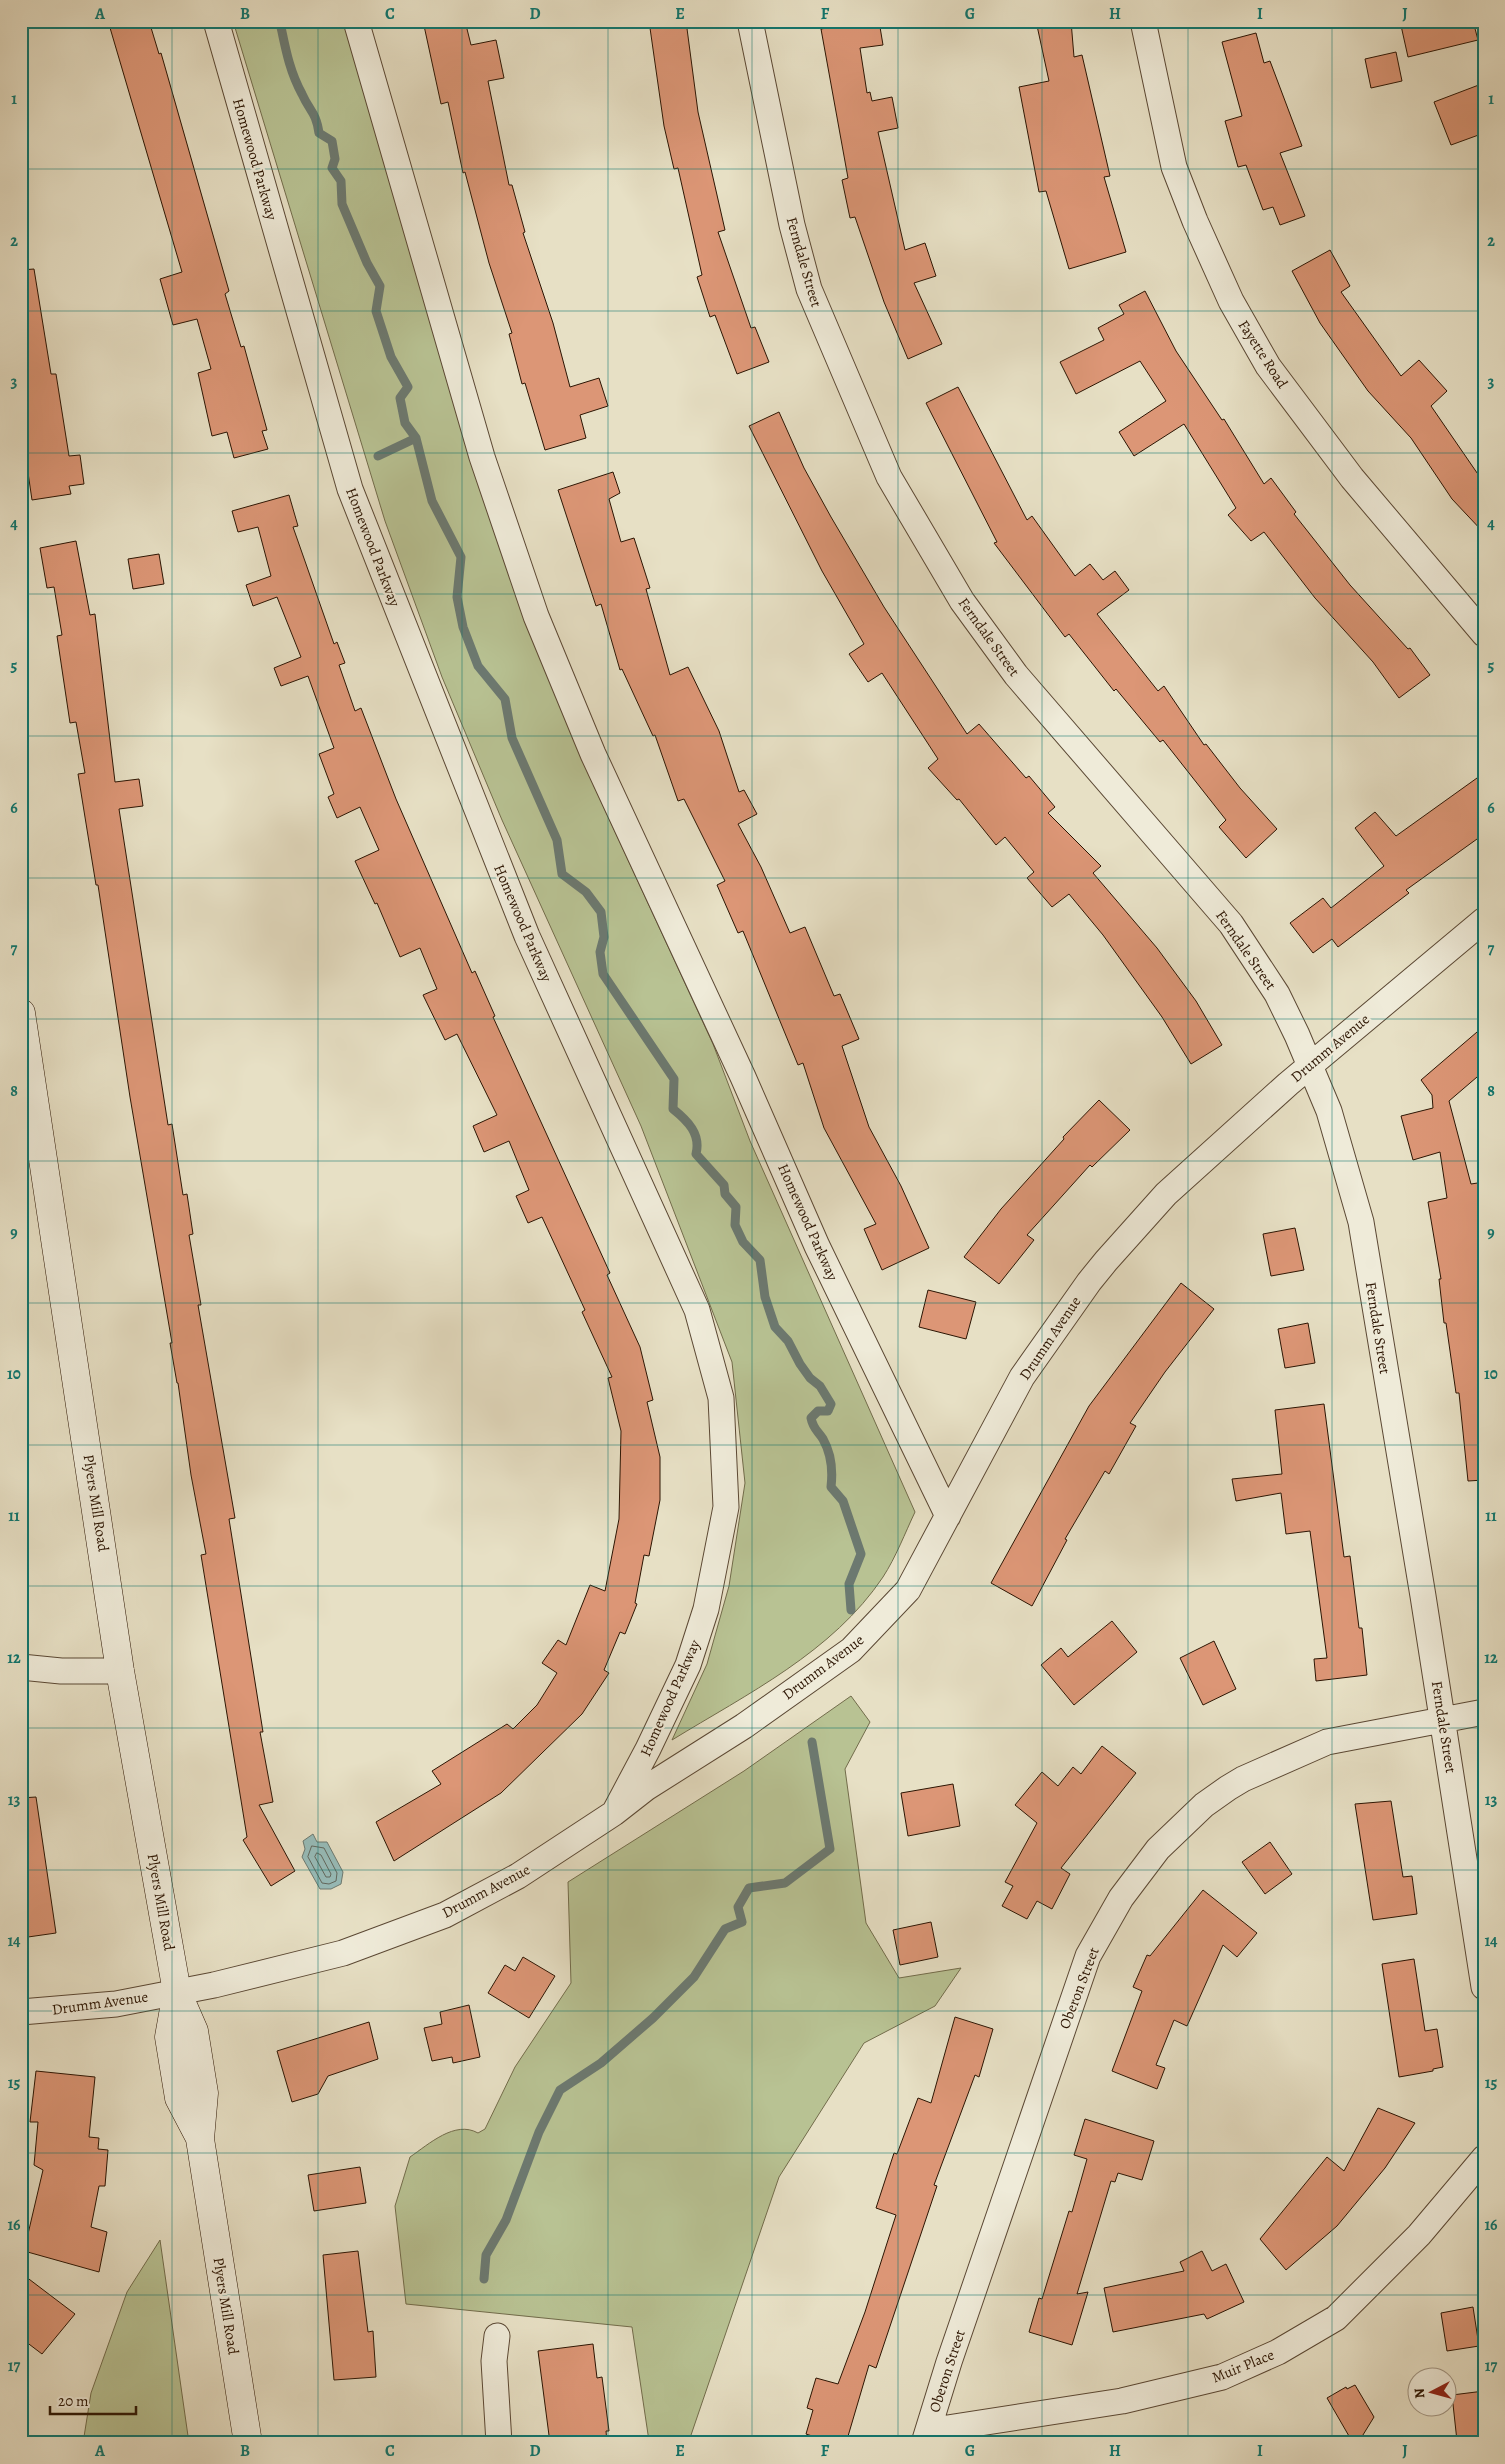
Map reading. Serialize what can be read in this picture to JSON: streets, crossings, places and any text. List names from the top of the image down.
{
  "streets": {
    "street": [
      "Homewood Parkway",
      "Ferndale Street",
      "Fayette Road",
      "Drumm Avenue",
      "Plyers Mill Road",
      "Oberon Street",
      "Muir Place"
    ]
  },
  "crossings": [
    ["Homewood Parkway", "Drumm Avenue"],
    ["Ferndale Street", "Drumm Avenue"],
    ["Ferndale Street", "Oberon Street"],
    ["Drumm Avenue", "Plyers Mill Road"],
    ["Oberon Street", "Muir Place"]
  ],
  "scale_bar": "20 m",
  "north": "left",
  "grid": {
    "columns": [
      "A",
      "B",
      "C",
      "D",
      "E",
      "F",
      "G",
      "H",
      "I",
      "J"
    ],
    "rows": [
      "1",
      "2",
      "3",
      "4",
      "5",
      "6",
      "7",
      "8",
      "9",
      "10",
      "11",
      "12",
      "13",
      "14",
      "15",
      "16",
      "17"
    ]
  }
}
